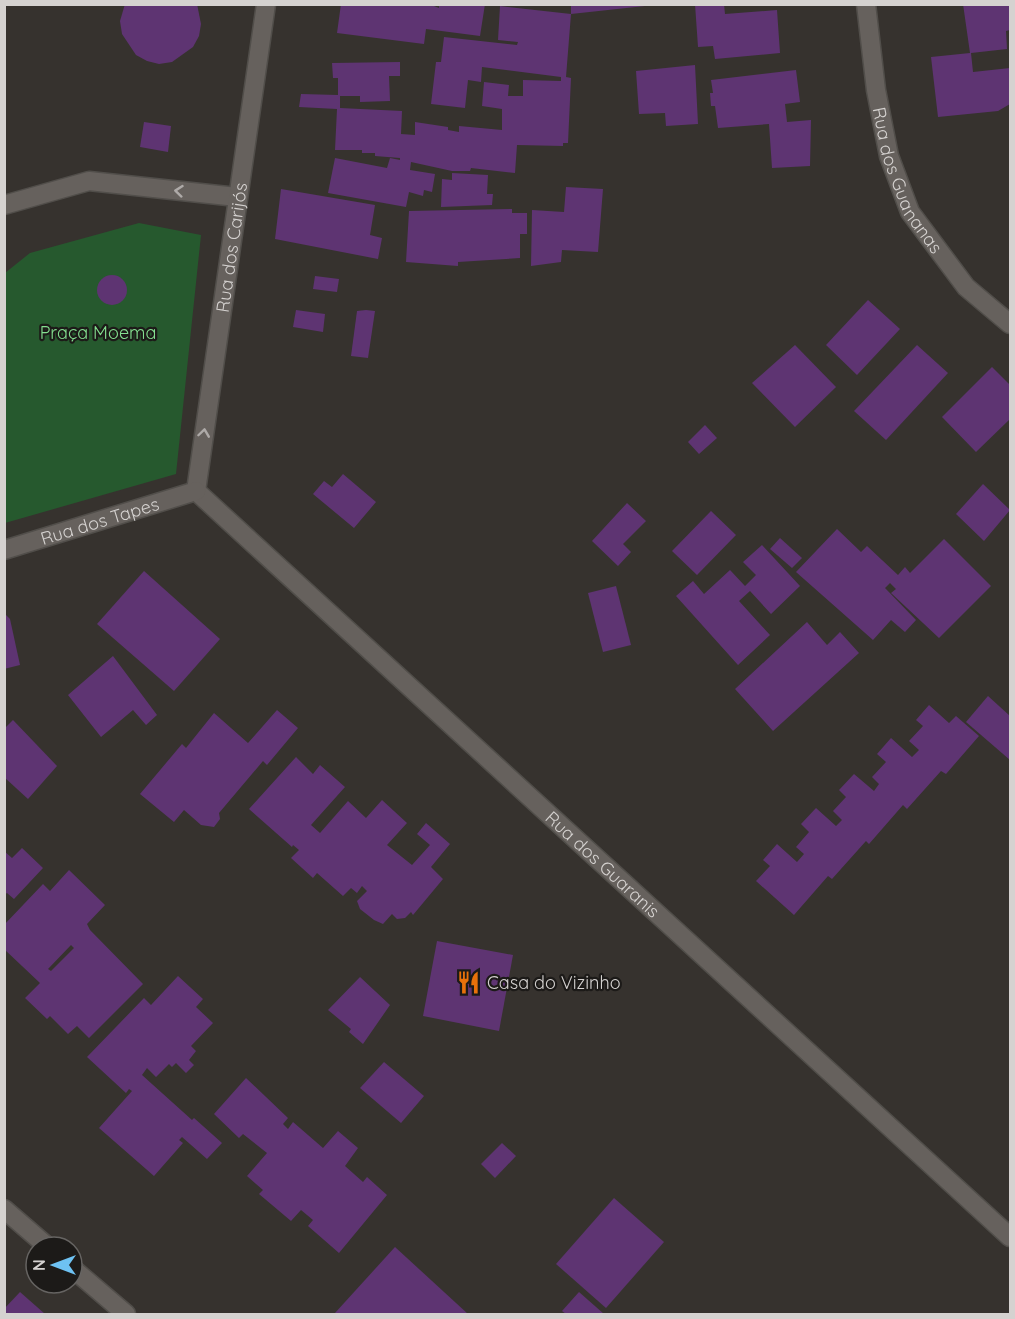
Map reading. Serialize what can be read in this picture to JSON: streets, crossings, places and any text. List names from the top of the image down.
{
  "streets": {
    "street": [
      "Rua dos Guananas",
      "Rua dos Carijós",
      "Rua dos Tapes",
      "Rua dos Guaranis"
    ]
  },
  "crossings": [
    ["Rua dos Carijós", "Rua dos Tapes"],
    ["Rua dos Carijós", "Rua dos Guaranis"],
    ["Rua dos Tapes", "Rua dos Guaranis"]
  ],
  "one_way": ["Rua dos Carijós"],
  "parks": ["Praça Moema"],
  "places": {
    "restaurant": ["Casa do Vizinho"]
  },
  "north": "left"
}
